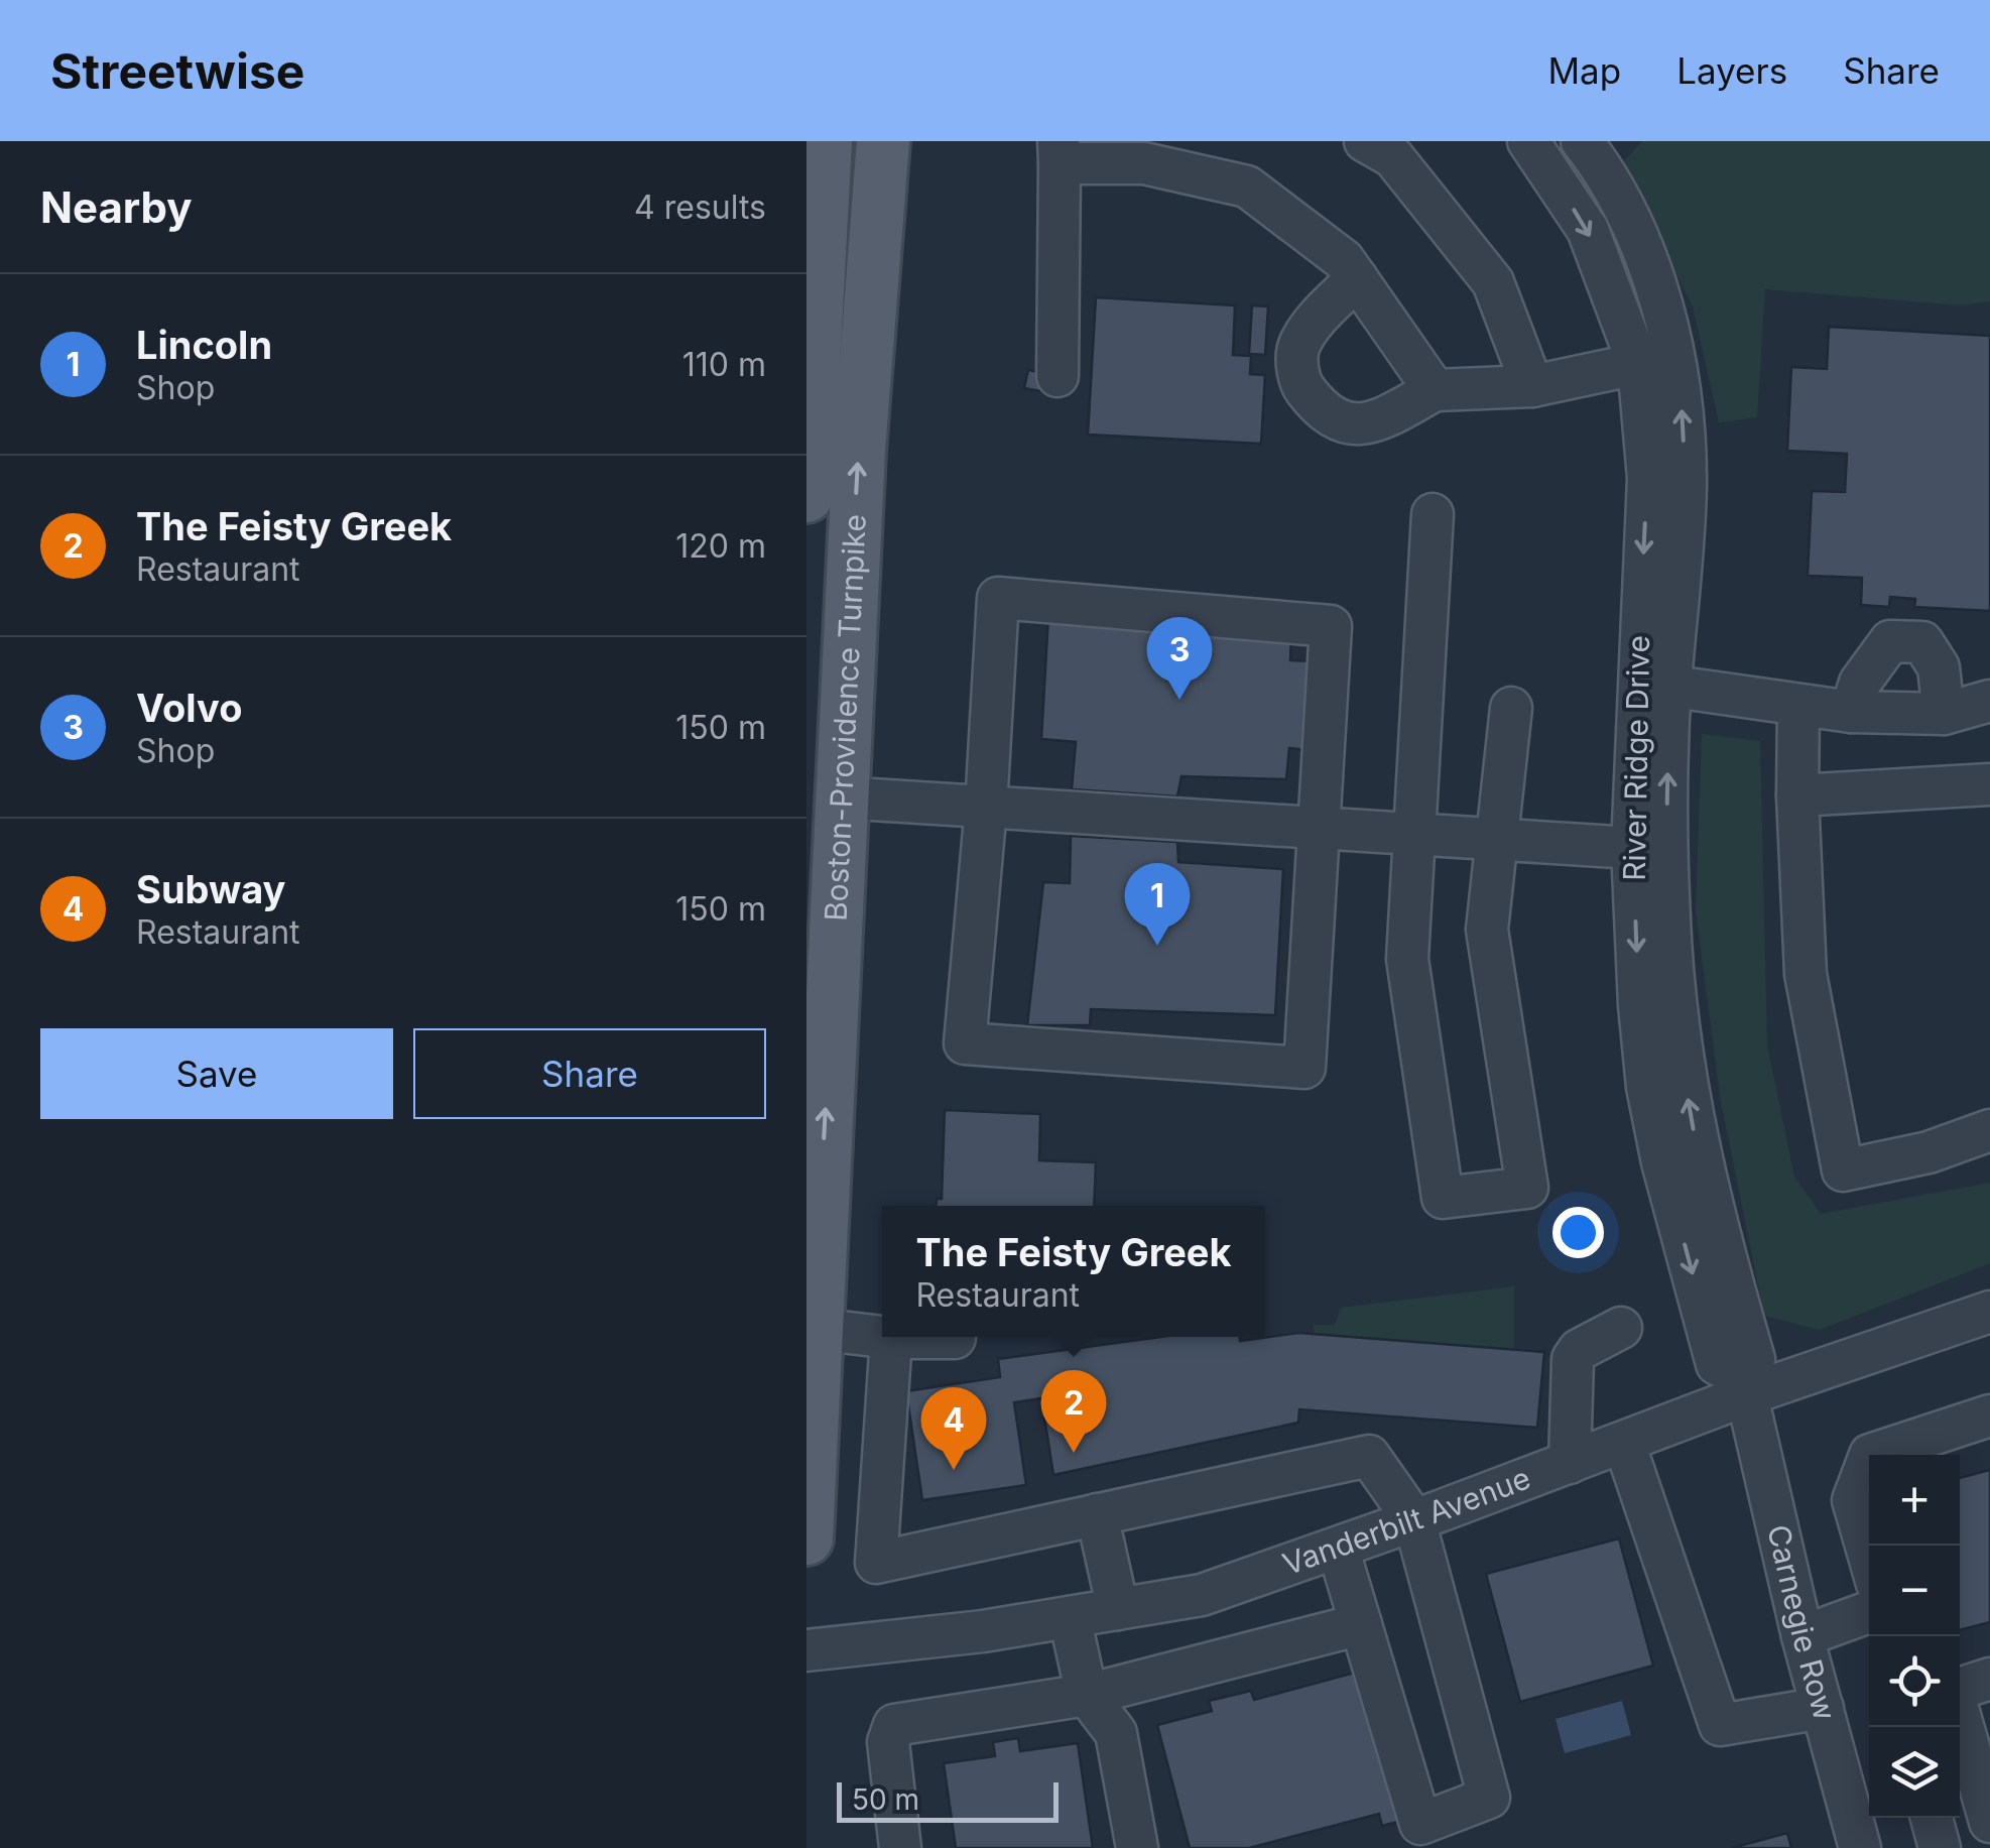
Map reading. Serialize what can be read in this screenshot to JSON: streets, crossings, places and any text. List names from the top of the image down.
{
  "streets": {
    "main road": ["Boston-Providence Turnpike"],
    "street": ["River Ridge Drive", "Vanderbilt Avenue", "Carnegie Row"]
  },
  "crossings": [
    ["River Ridge Drive", "Vanderbilt Avenue"],
    ["River Ridge Drive", "Carnegie Row"],
    ["Vanderbilt Avenue", "Carnegie Row"]
  ],
  "one_way": ["Boston-Providence Turnpike"],
  "scale_bar": "50 m",
  "page": {
    "header": "Streetwise",
    "nav": ["Map", "Layers", "Share"],
    "heading": ["Nearby", "4 results"],
    "list": [
      {
        "mark": "1",
        "name": "Lincoln",
        "note": "Shop",
        "value": "110 m"
      },
      {
        "mark": "2",
        "name": "The Feisty Greek",
        "note": "Restaurant",
        "value": "120 m"
      },
      {
        "mark": "3",
        "name": "Volvo",
        "note": "Shop",
        "value": "150 m"
      },
      {
        "mark": "4",
        "name": "Subway",
        "note": "Restaurant",
        "value": "150 m"
      }
    ],
    "pins": [
      "3",
      "1",
      "2",
      "4"
    ],
    "buttons": ["Save", "Share"],
    "popup": ["The Feisty Greek", "Restaurant"],
    "map_buttons": ["+", "−"],
    "scale": "50 m"
  }
}
